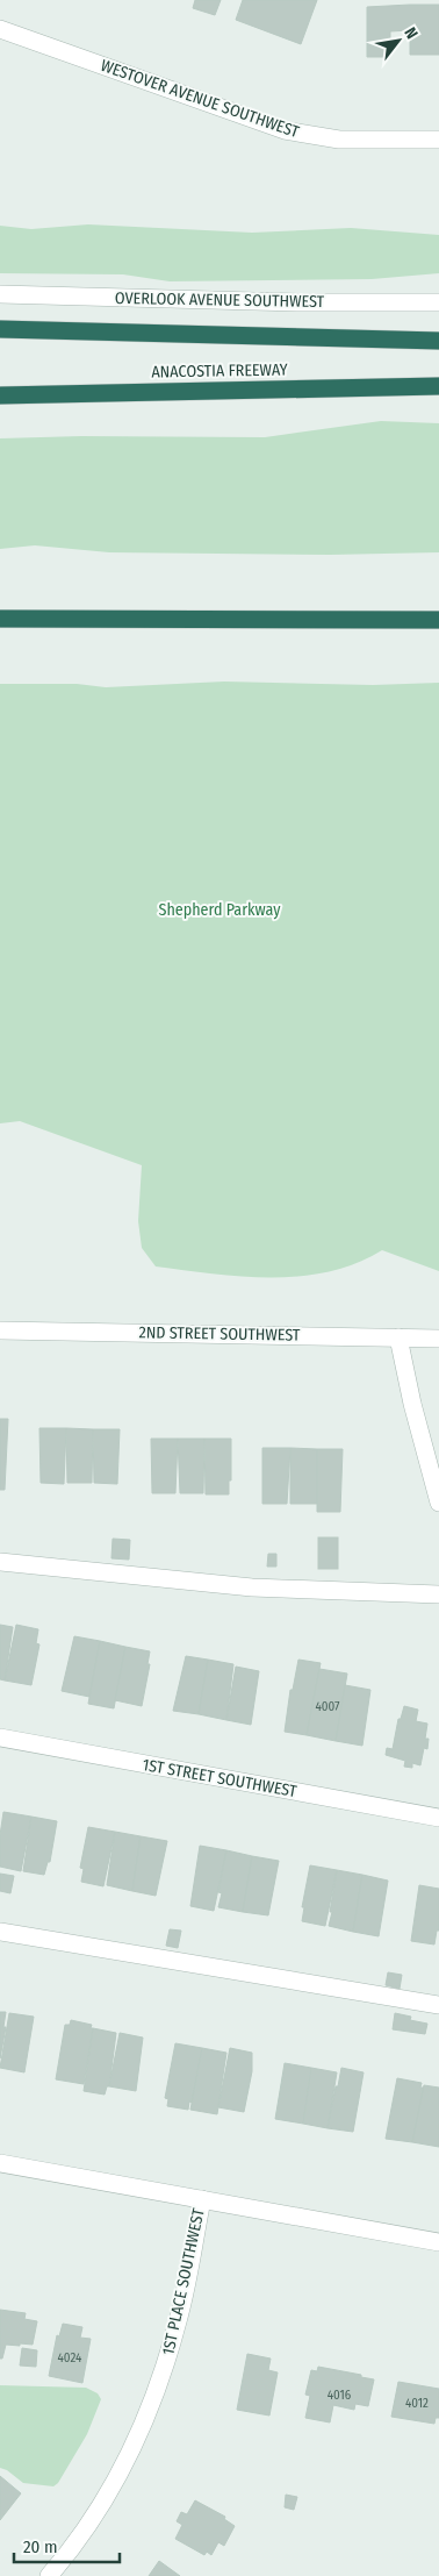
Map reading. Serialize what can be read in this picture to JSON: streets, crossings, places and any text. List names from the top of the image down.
{
  "streets": {
    "highway": ["ANACOSTIA FREEWAY"],
    "street": [
      "WESTOVER AVENUE SOUTHWEST",
      "OVERLOOK AVENUE SOUTHWEST",
      "2ND STREET SOUTHWEST",
      "1ST STREET SOUTHWEST",
      "1ST PLACE SOUTHWEST"
    ]
  },
  "parks": ["Shepherd Parkway"],
  "house_numbers": [
    "4007",
    "4024",
    "4016",
    "4012"
  ],
  "scale_bar": "20 m",
  "north": "top right"
}
